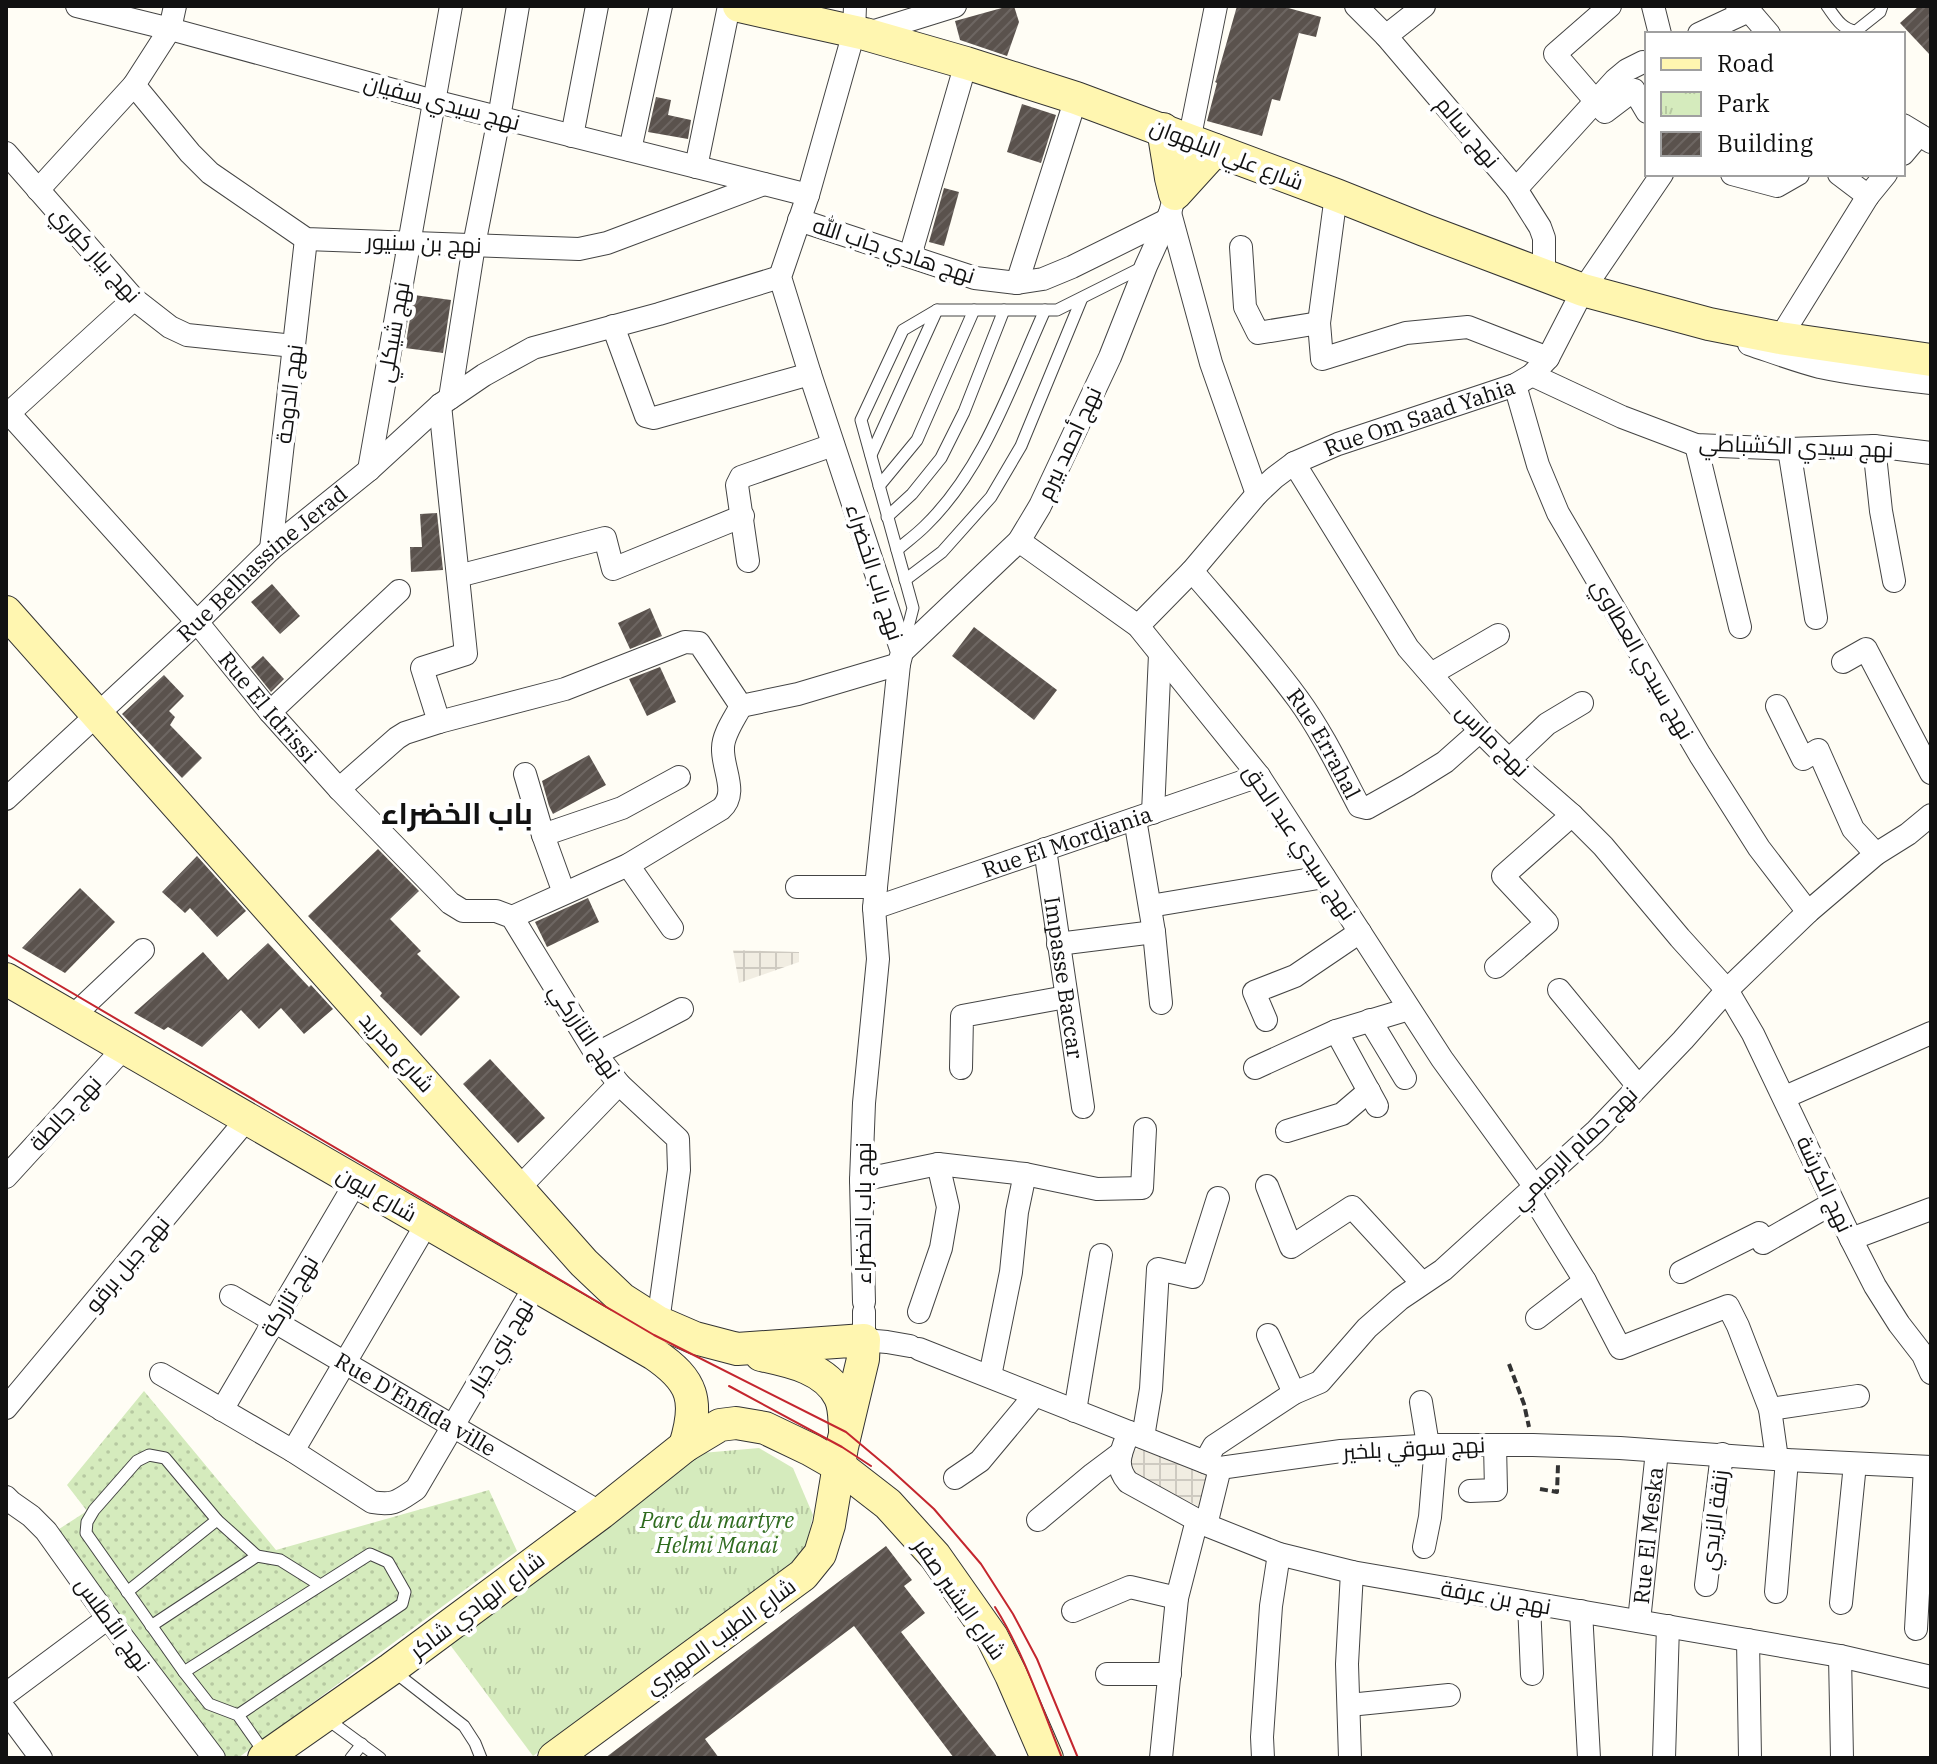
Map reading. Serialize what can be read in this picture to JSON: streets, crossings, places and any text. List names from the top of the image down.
{
  "streets": {
    "street": [
      "نهج سيدي سفيان",
      "نهج سالم",
      "شارع علي البلهوان",
      "نهج بن سنيور",
      "نهج هادي جاب الله",
      "نهج بيار كوري",
      "نهج شيكلي",
      "نهج الدوحة",
      "Rue Om Saad Yahia",
      "نهج أحمد بيرم",
      "نهج سيدي الكشباطي",
      "Rue Belhassine Jerad",
      "نهج باب الخضراء",
      "نهج سيدي العطاوي",
      "Rue El Idrissi",
      "نهج مارس",
      "Rue Errahal",
      "Rue El Mordjania",
      "نهج سيدي عبد الحق",
      "Impasse Baccar",
      "نهج التازركي",
      "شارع مدريد",
      "نهج جالطة",
      "نهج حمام الرميمي",
      "نهج الكرشة",
      "شارع ليون",
      "نهج جبل برقو",
      "نهج تازركة",
      "نهج بني خيار",
      "Rue D'Enfida ville",
      "نهج سوقي بلخير",
      "زنقة الزيدي",
      "Rue El Meska",
      "نهج بن عرفة",
      "شارع البشير صفر",
      "شارع الهادي شاكر",
      "نهج الأطلس",
      "شارع الطيب المهيري"
    ]
  },
  "crossings": [
    ["نهج سيدي سفيان", "نهج بن سنيور"],
    ["نهج سيدي سفيان", "نهج شيكلي"],
    ["نهج سالم", "شارع علي البلهوان"],
    ["شارع علي البلهوان", "Rue Om Saad Yahia"],
    ["نهج بن سنيور", "نهج شيكلي"],
    ["نهج بن سنيور", "نهج الدوحة"],
    ["نهج هادي جاب الله", "نهج أحمد بيرم"],
    ["نهج بيار كوري", "نهج الدوحة"],
    ["نهج شيكلي", "Rue Belhassine Jerad"],
    ["نهج الدوحة", "Rue Belhassine Jerad"],
    ["Rue Om Saad Yahia", "نهج سيدي الكشباطي"],
    ["Rue Om Saad Yahia", "نهج سيدي العطاوي"],
    ["Rue Om Saad Yahia", "نهج مارس"],
    ["Rue Om Saad Yahia", "Rue Errahal"],
    ["Rue Om Saad Yahia", "نهج سيدي عبد الحق"],
    ["نهج أحمد بيرم", "نهج باب الخضراء"],
    ["نهج أحمد بيرم", "نهج سيدي عبد الحق"],
    ["نهج سيدي الكشباطي", "نهج سيدي العطاوي"],
    ["Rue Belhassine Jerad", "نهج باب الخضراء"],
    ["Rue Belhassine Jerad", "Rue El Idrissi"],
    ["Rue Belhassine Jerad", "شارع مدريد"],
    ["نهج باب الخضراء", "Rue El Mordjania"],
    ["نهج باب الخضراء", "شارع مدريد"],
    ["نهج باب الخضراء", "نهج سوقي بلخير"],
    ["نهج باب الخضراء", "شارع الطيب المهيري"],
    ["نهج سيدي العطاوي", "نهج حمام الرميمي"],
    ["نهج مارس", "Rue Errahal"],
    ["نهج مارس", "نهج حمام الرميمي"],
    ["نهج مارس", "نهج الكرشة"],
    ["Rue El Mordjania", "نهج سيدي عبد الحق"],
    ["Rue El Mordjania", "Impasse Baccar"],
    ["نهج سيدي عبد الحق", "نهج حمام الرميمي"],
    ["نهج التازركي", "شارع مدريد"],
    ["شارع مدريد", "نهج سوقي بلخير"],
    ["شارع مدريد", "شارع الطيب المهيري"],
    ["نهج جالطة", "شارع ليون"],
    ["نهج حمام الرميمي", "نهج الكرشة"],
    ["نهج حمام الرميمي", "نهج سوقي بلخير"],
    ["شارع ليون", "نهج جبل برقو"],
    ["شارع ليون", "نهج تازركة"],
    ["شارع ليون", "نهج بني خيار"],
    ["شارع ليون", "شارع البشير صفر"],
    ["شارع ليون", "شارع الهادي شاكر"],
    ["نهج تازركة", "Rue D'Enfida ville"],
    ["نهج بني خيار", "Rue D'Enfida ville"],
    ["Rue D'Enfida ville", "شارع الهادي شاكر"],
    ["نهج سوقي بلخير", "زنقة الزيدي"],
    ["نهج سوقي بلخير", "Rue El Meska"],
    ["نهج سوقي بلخير", "نهج بن عرفة"],
    ["نهج سوقي بلخير", "شارع الطيب المهيري"],
    ["Rue El Meska", "نهج بن عرفة"],
    ["شارع البشير صفر", "شارع الهادي شاكر"],
    ["شارع البشير صفر", "شارع الطيب المهيري"]
  ],
  "districts": ["باب الخضراء"],
  "parks": ["Parc du martyre Helmi Manai"],
  "legend": ["Road", "Park", "Building"]
}
